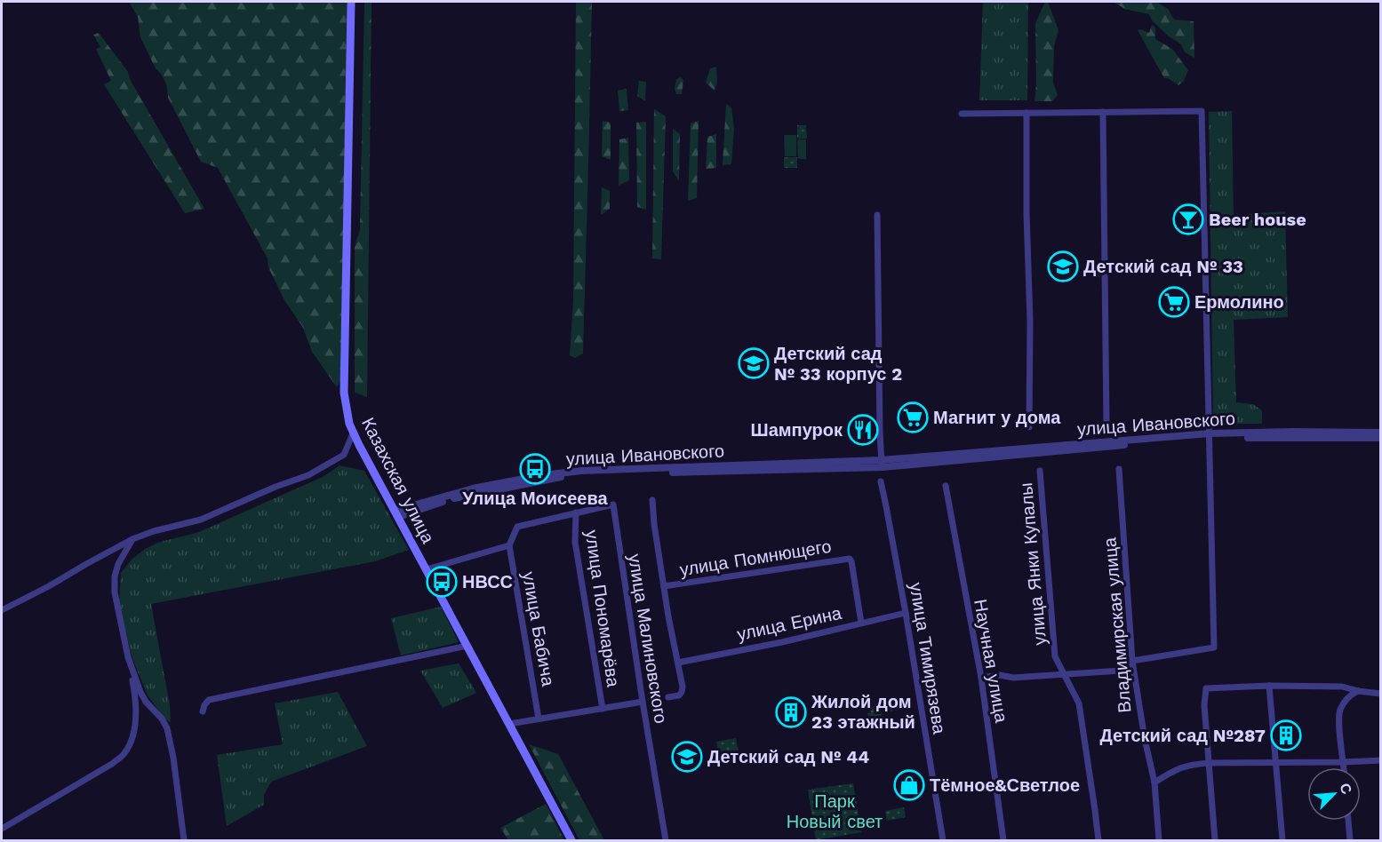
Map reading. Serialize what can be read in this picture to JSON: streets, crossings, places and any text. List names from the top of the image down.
{
  "streets": {
    "main road": ["Казахская улица"],
    "street": [
      "улица Ивановского",
      "улица Помнющего",
      "улица Янки Купалы",
      "улица Пономарёва",
      "улица Ерина",
      "Владимирская улица",
      "улица Бабича",
      "улица Малиновского",
      "улица Тимирязева",
      "Научная улица"
    ]
  },
  "crossings": [
    ["улица Ивановского", "Казахская улица"],
    ["улица Помнющего", "улица Ерина"],
    ["улица Пономарёва", "улица Малиновского"],
    ["улица Ерина", "улица Тимирязева"]
  ],
  "parks": ["Парк Новый свет"],
  "places": {
    "bar": ["Beer house"],
    "school or university": ["Детский сад № 33", "Детский сад № 33 корпус 2", "Детский сад № 44"],
    "supermarket": ["Ермолино", "Магнит у дома"],
    "restaurant": ["Шампурок"],
    "bus stop": ["Улица Моисеева", "НВСС"],
    "building": ["Жилой дом 23 этажный", "Детский сад №287"],
    "shop": ["Тёмное&Светлое"]
  },
  "north": "top right"
}
